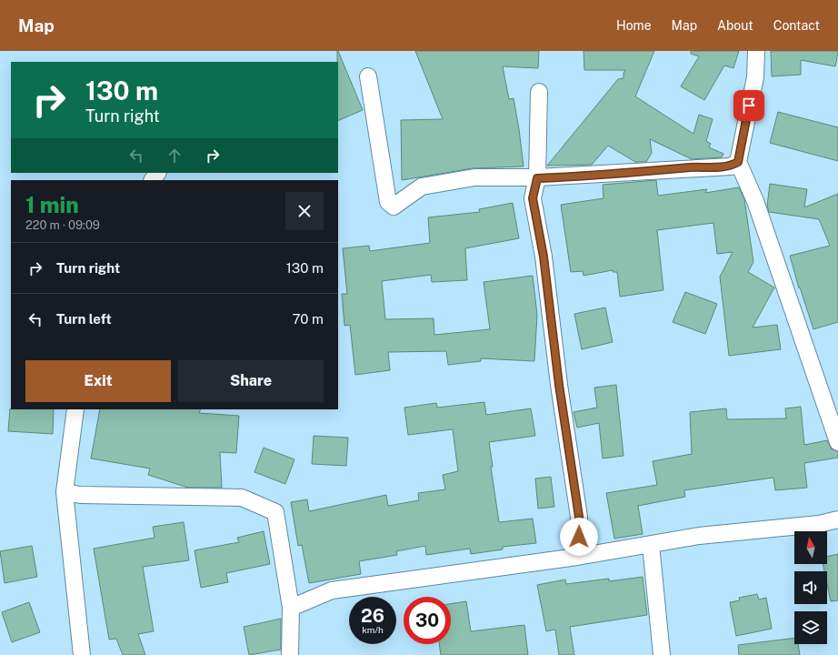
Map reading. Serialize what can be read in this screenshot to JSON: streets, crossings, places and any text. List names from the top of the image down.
{
  "north": "top",
  "page": {
    "header": "Map",
    "nav": [
      "Home",
      "Map",
      "About",
      "Contact"
    ],
    "turn": ["130 m", "Turn right"],
    "heading": ["1 min", "220 m · 09:09"],
    "list": [
      {
        "name": "Turn right",
        "value": "130 m"
      },
      {
        "name": "Turn left",
        "value": "70 m"
      }
    ],
    "buttons": ["Exit", "Share"],
    "speed": "26 km/h",
    "limit": "30"
  }
}
